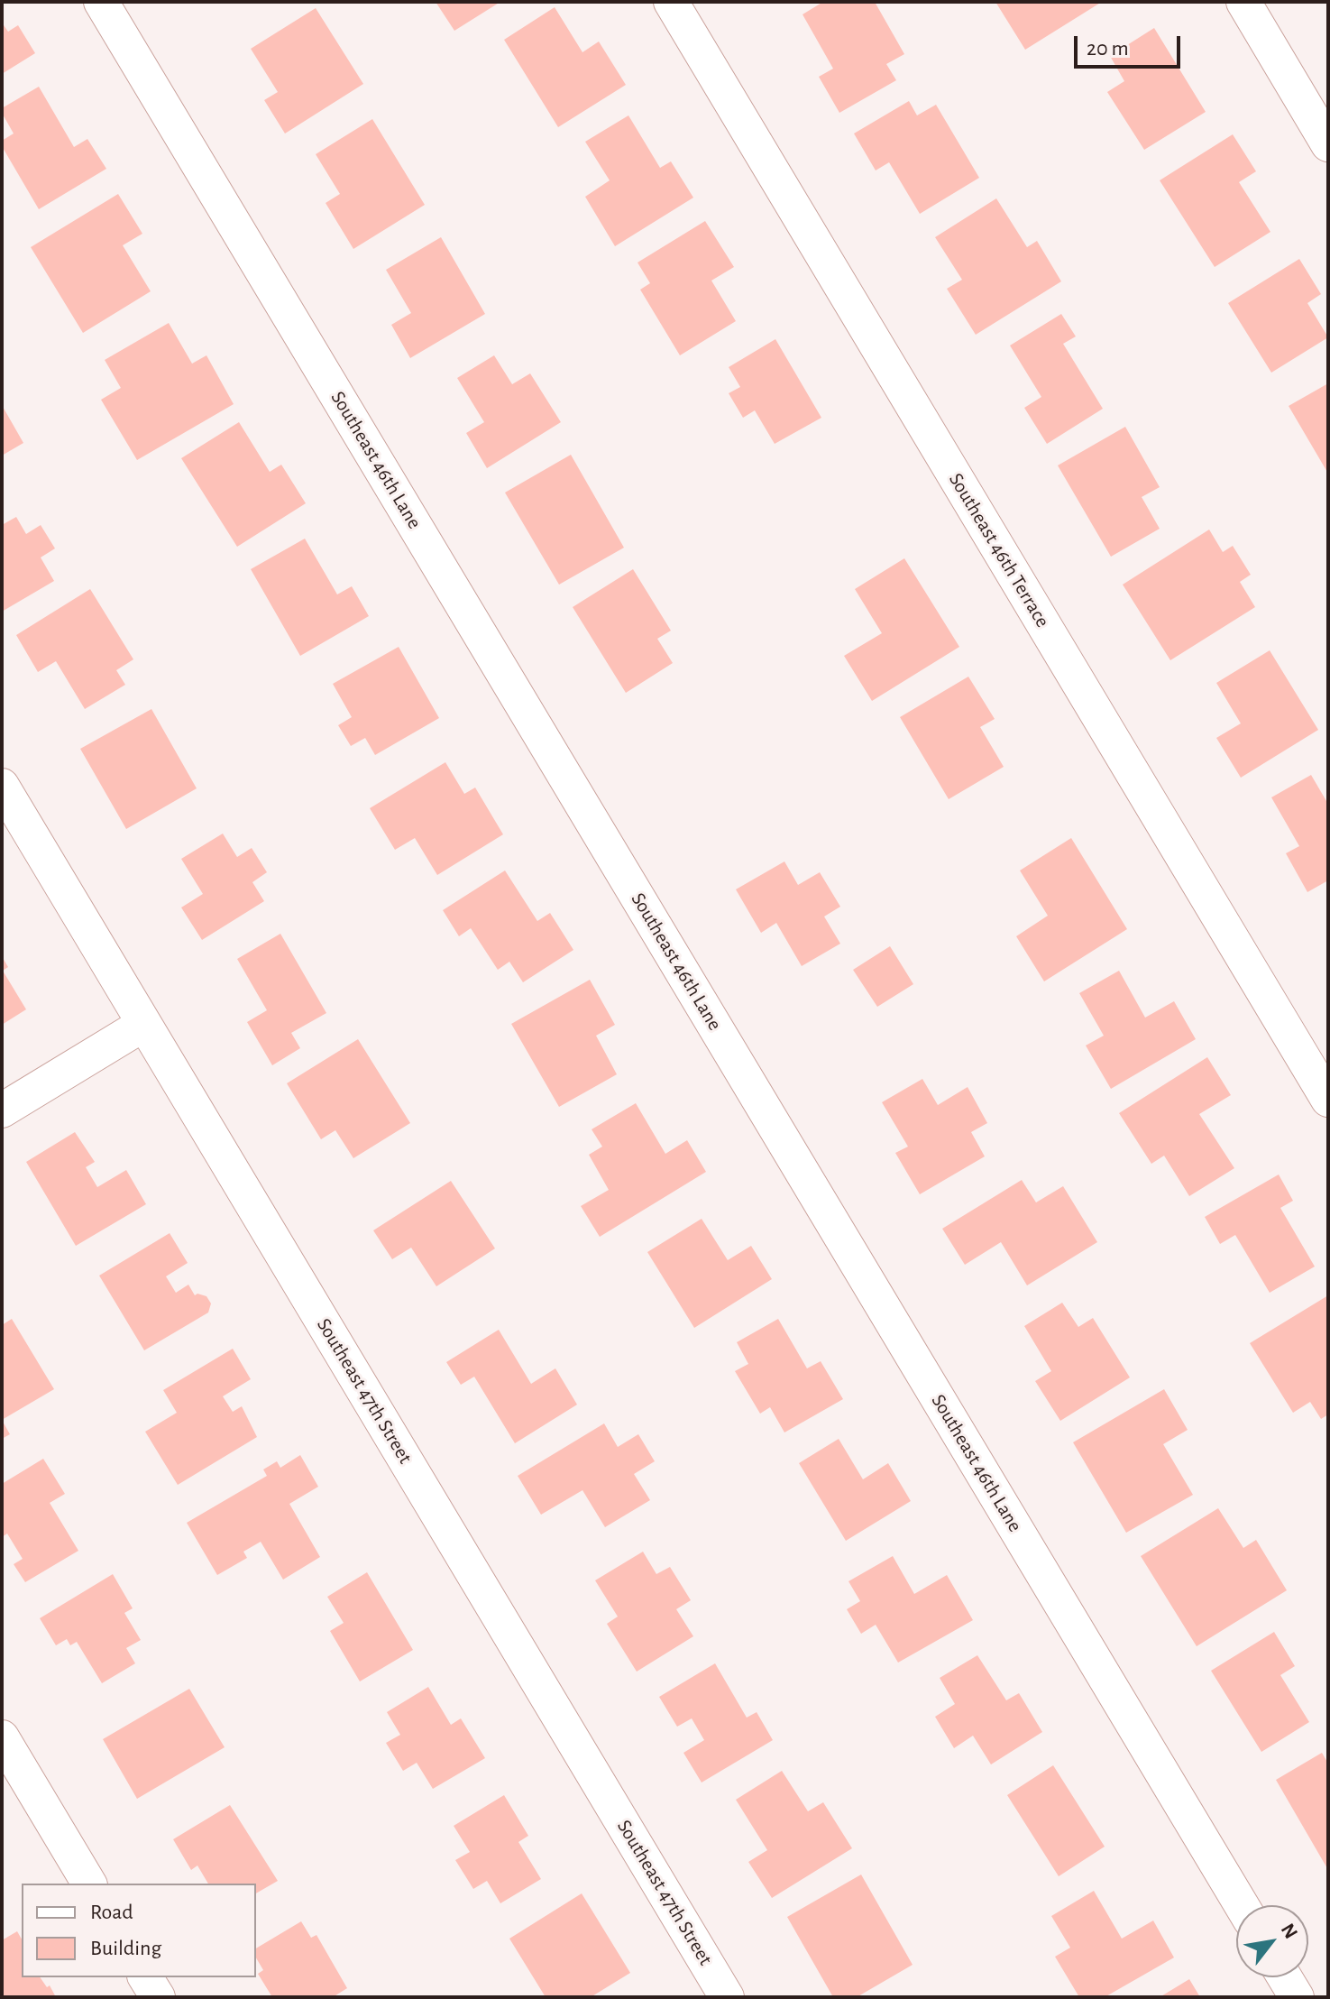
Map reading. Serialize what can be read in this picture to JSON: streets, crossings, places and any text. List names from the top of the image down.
{
  "streets": {
    "street": ["Southeast 46th Lane", "Southeast 46th Terrace", "Southeast 47th Street"]
  },
  "legend": ["Road", "Building"],
  "scale_bar": "20 m",
  "north": "top right"
}
